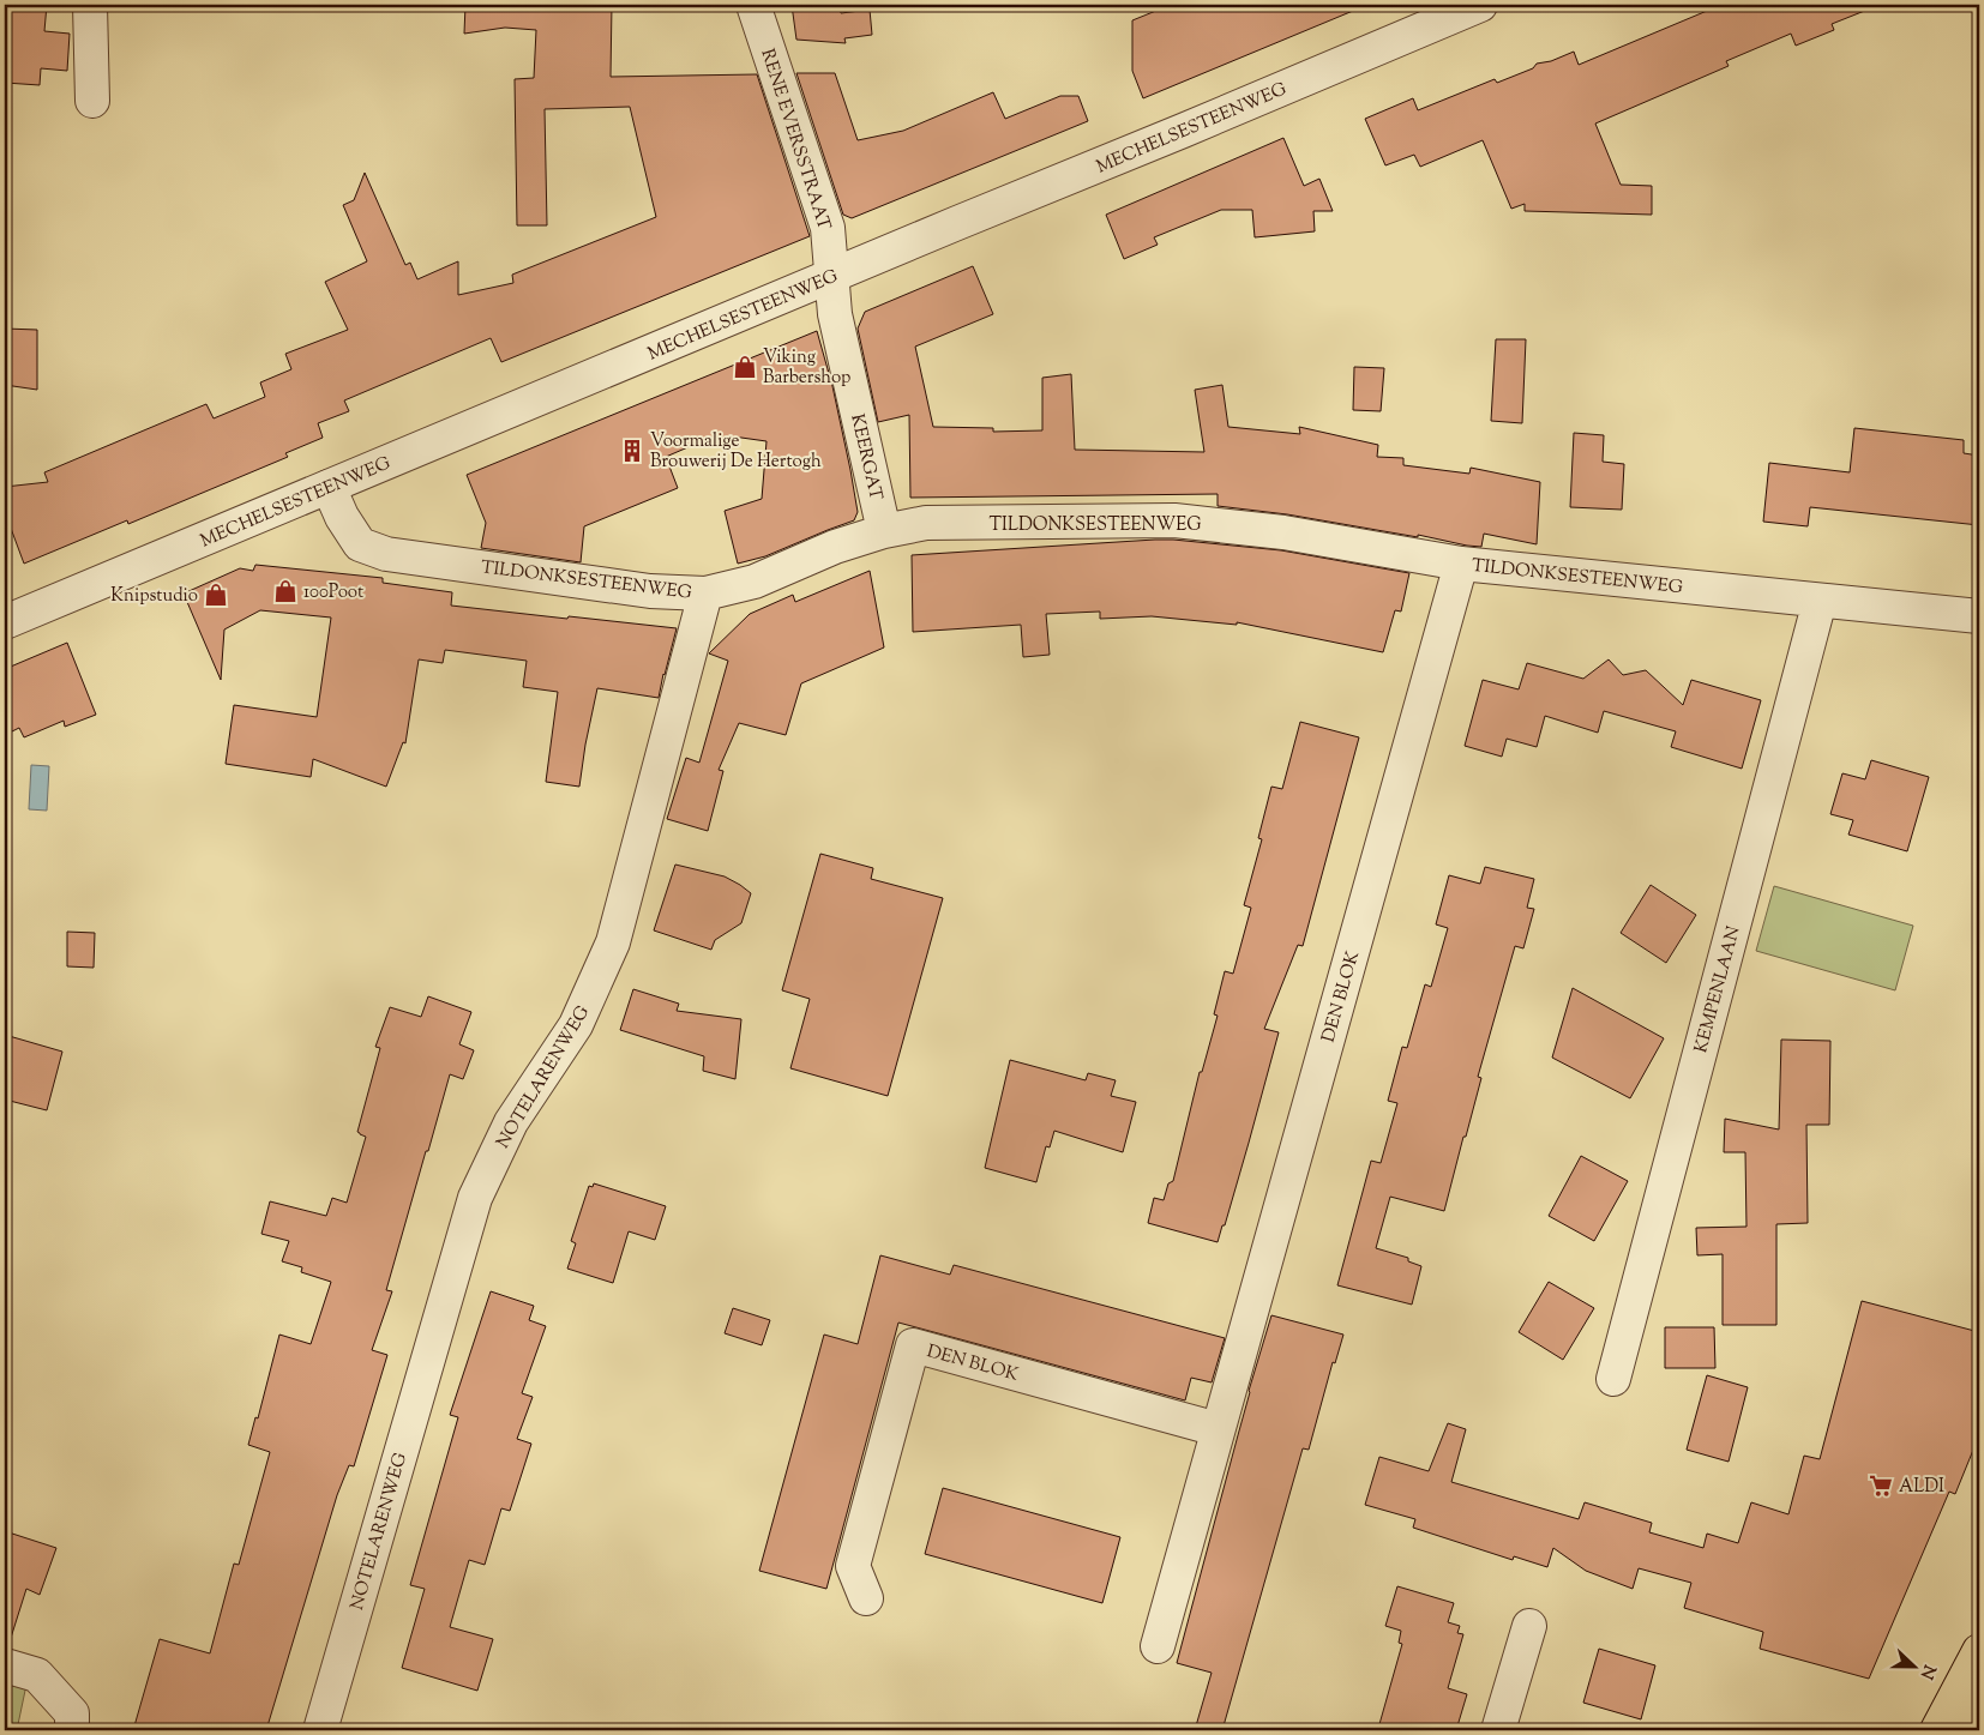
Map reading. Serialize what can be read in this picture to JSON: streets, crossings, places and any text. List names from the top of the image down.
{
  "streets": {
    "street": [
      "MECHELSESTEENWEG",
      "RENE EVERSSTRAAT",
      "KEERGAT",
      "TILDONKSESTEENWEG",
      "KEMPENLAAN",
      "DEN BLOK",
      "NOTELARENWEG"
    ]
  },
  "crossings": [
    ["MECHELSESTEENWEG", "RENE EVERSSTRAAT"],
    ["MECHELSESTEENWEG", "KEERGAT"],
    ["MECHELSESTEENWEG", "TILDONKSESTEENWEG"],
    ["RENE EVERSSTRAAT", "KEERGAT"],
    ["KEERGAT", "TILDONKSESTEENWEG"],
    ["TILDONKSESTEENWEG", "KEMPENLAAN"],
    ["TILDONKSESTEENWEG", "DEN BLOK"],
    ["TILDONKSESTEENWEG", "NOTELARENWEG"]
  ],
  "places": {
    "shop": ["Viking Barbershop", "100Poot", "Knipstudio"],
    "building": ["Voormalige Brouwerij De Hertogh"],
    "supermarket": ["ALDI"]
  },
  "north": "right"
}
